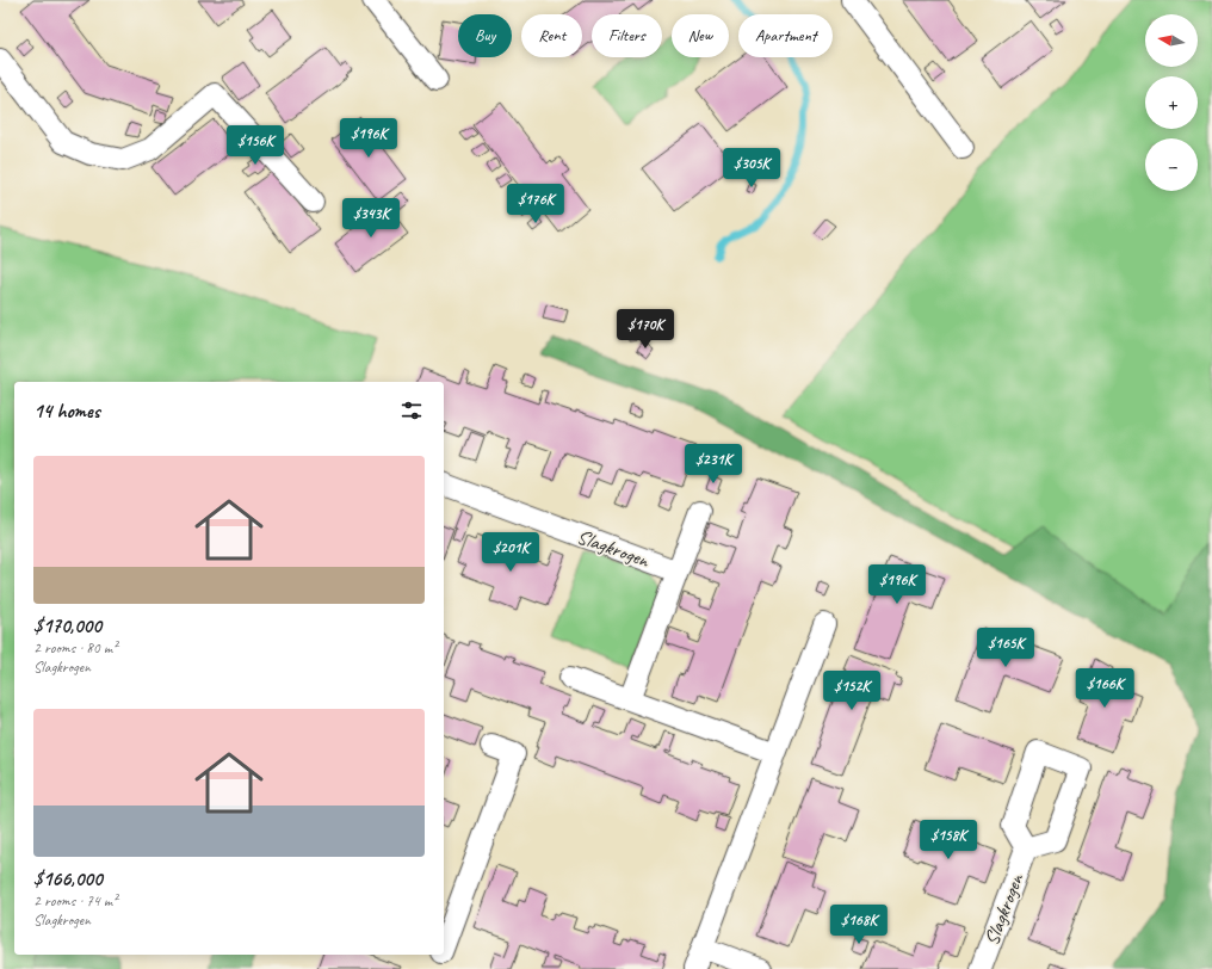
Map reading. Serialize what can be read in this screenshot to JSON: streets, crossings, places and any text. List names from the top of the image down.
{
  "streets": {
    "street": ["Slagkrogen"]
  },
  "north": "left",
  "page": {
    "map_buttons": ["+", "−"],
    "chip": [
      "Buy",
      "Rent",
      "Filters",
      "New",
      "Apartment"
    ],
    "price": [
      "$196K",
      "$156K",
      "$305K",
      "$176K",
      "$343K",
      "$170K",
      "$231K",
      "$201K",
      "$196K",
      "$165K",
      "$166K",
      "$152K",
      "$158K",
      "$168K"
    ],
    "heading": "14 homes",
    "list": [
      {
        "name": "$170,000",
        "note": "2 rooms · 80 m² · Slagkrogen"
      },
      {
        "name": "$166,000",
        "note": "2 rooms · 74 m² · Slagkrogen"
      }
    ]
  }
}
